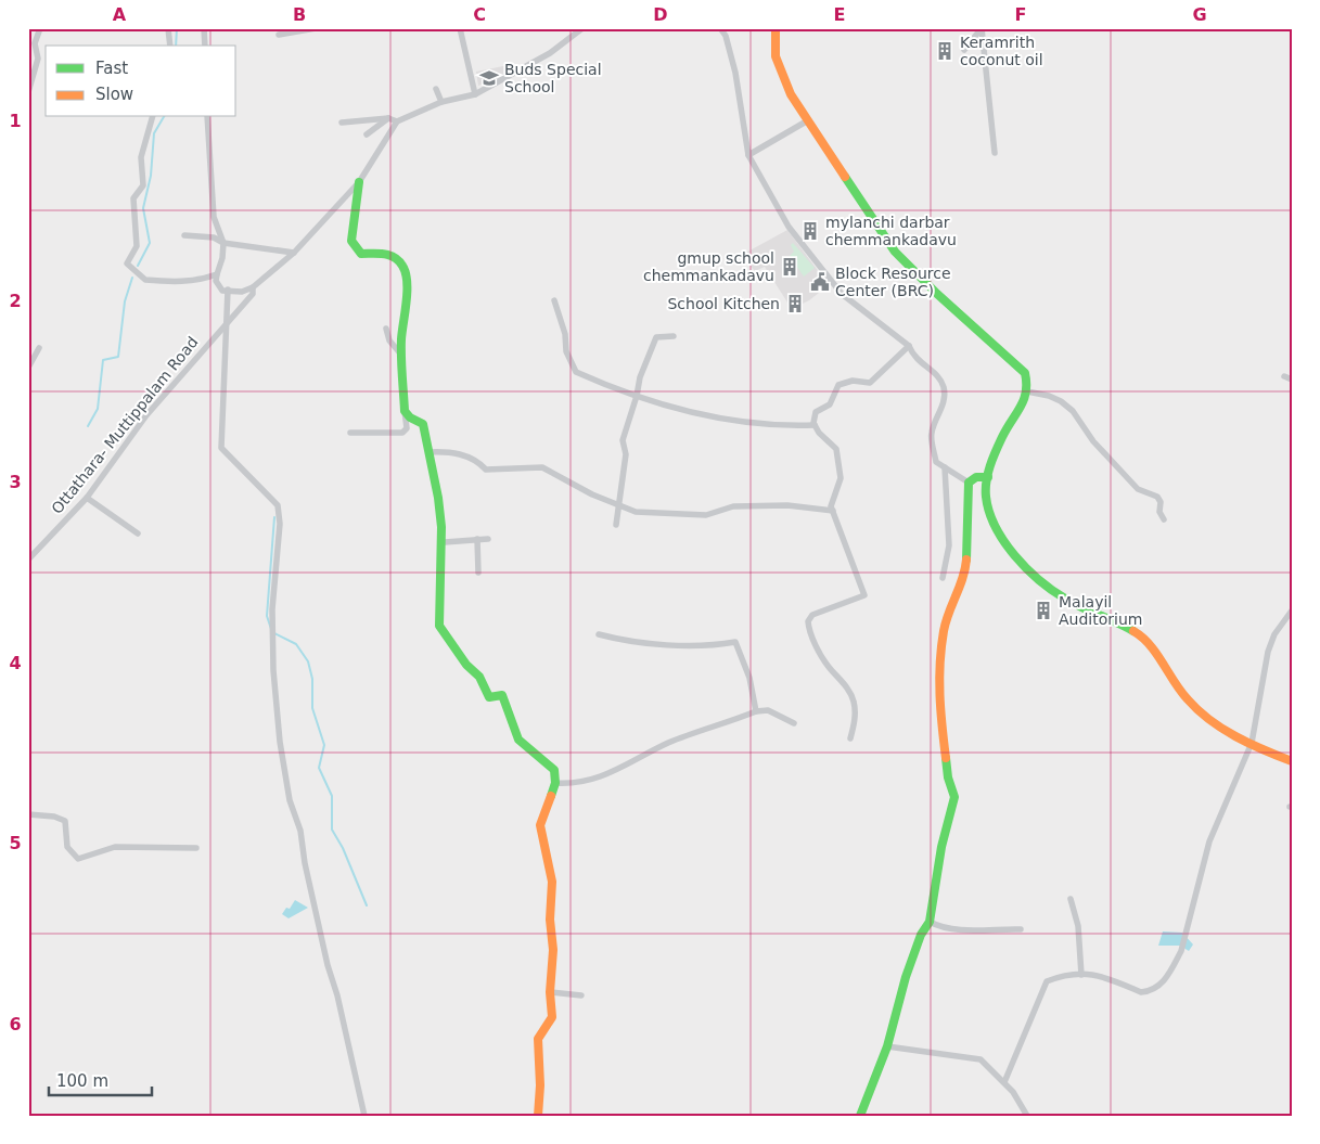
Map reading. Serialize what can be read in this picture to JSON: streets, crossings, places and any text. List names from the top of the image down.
{
  "streets": {
    "street": ["Ottathara- Muttippalam Road"]
  },
  "places": {
    "building": [
      "Keramrith coconut oil",
      "mylanchi darbar chemmankadavu",
      "gmup school chemmankadavu",
      "School Kitchen",
      "Malayil Auditorium"
    ],
    "school or university": ["Buds Special School"],
    "public building": ["Block Resource Center (BRC)"]
  },
  "legend": ["Fast", "Slow"],
  "scale_bar": "100 m",
  "grid": {
    "columns": [
      "A",
      "B",
      "C",
      "D",
      "E",
      "F",
      "G"
    ],
    "rows": [
      "1",
      "2",
      "3",
      "4",
      "5",
      "6"
    ]
  }
}
